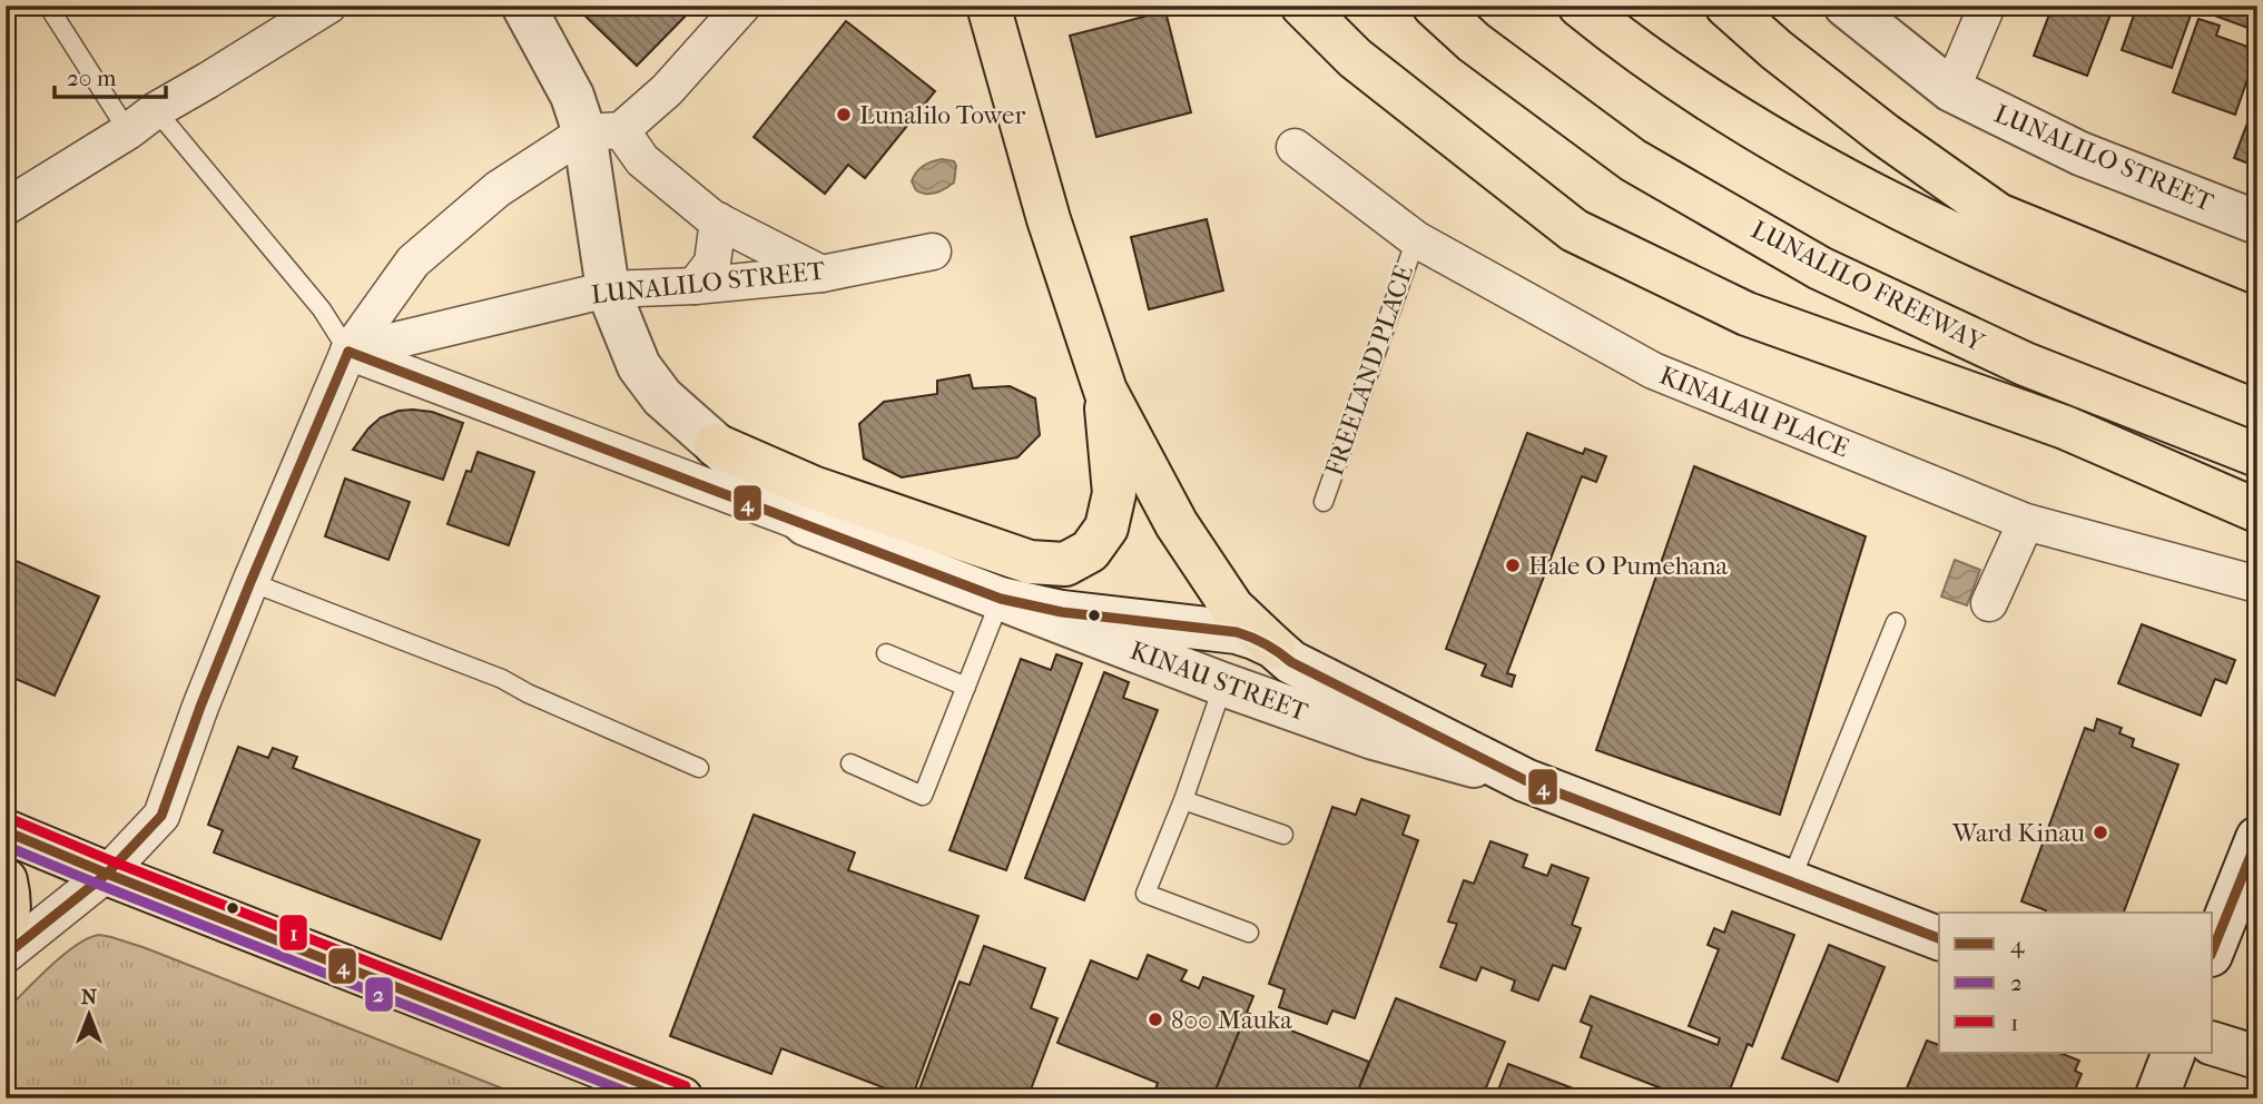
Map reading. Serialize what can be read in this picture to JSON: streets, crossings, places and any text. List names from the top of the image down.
{
  "streets": {
    "main road": ["LUNALILO FREEWAY"],
    "street": ["LUNALILO STREET", "KINALAU PLACE", "KINAU STREET"],
    "lane": ["FREELAND PLACE"]
  },
  "crossings": [
    ["LUNALILO STREET", "KINAU STREET"],
    ["FREELAND PLACE", "KINALAU PLACE"]
  ],
  "places": [
    "Lunalilo Tower",
    "Hale O Pumehana",
    "Ward Kinau",
    "800 Mauka"
  ],
  "lines": ["transit line 4", "transit line 1", "transit line 2"],
  "legend": ["4", "2", "1"],
  "scale_bar": "20 m",
  "north": "top"
}
